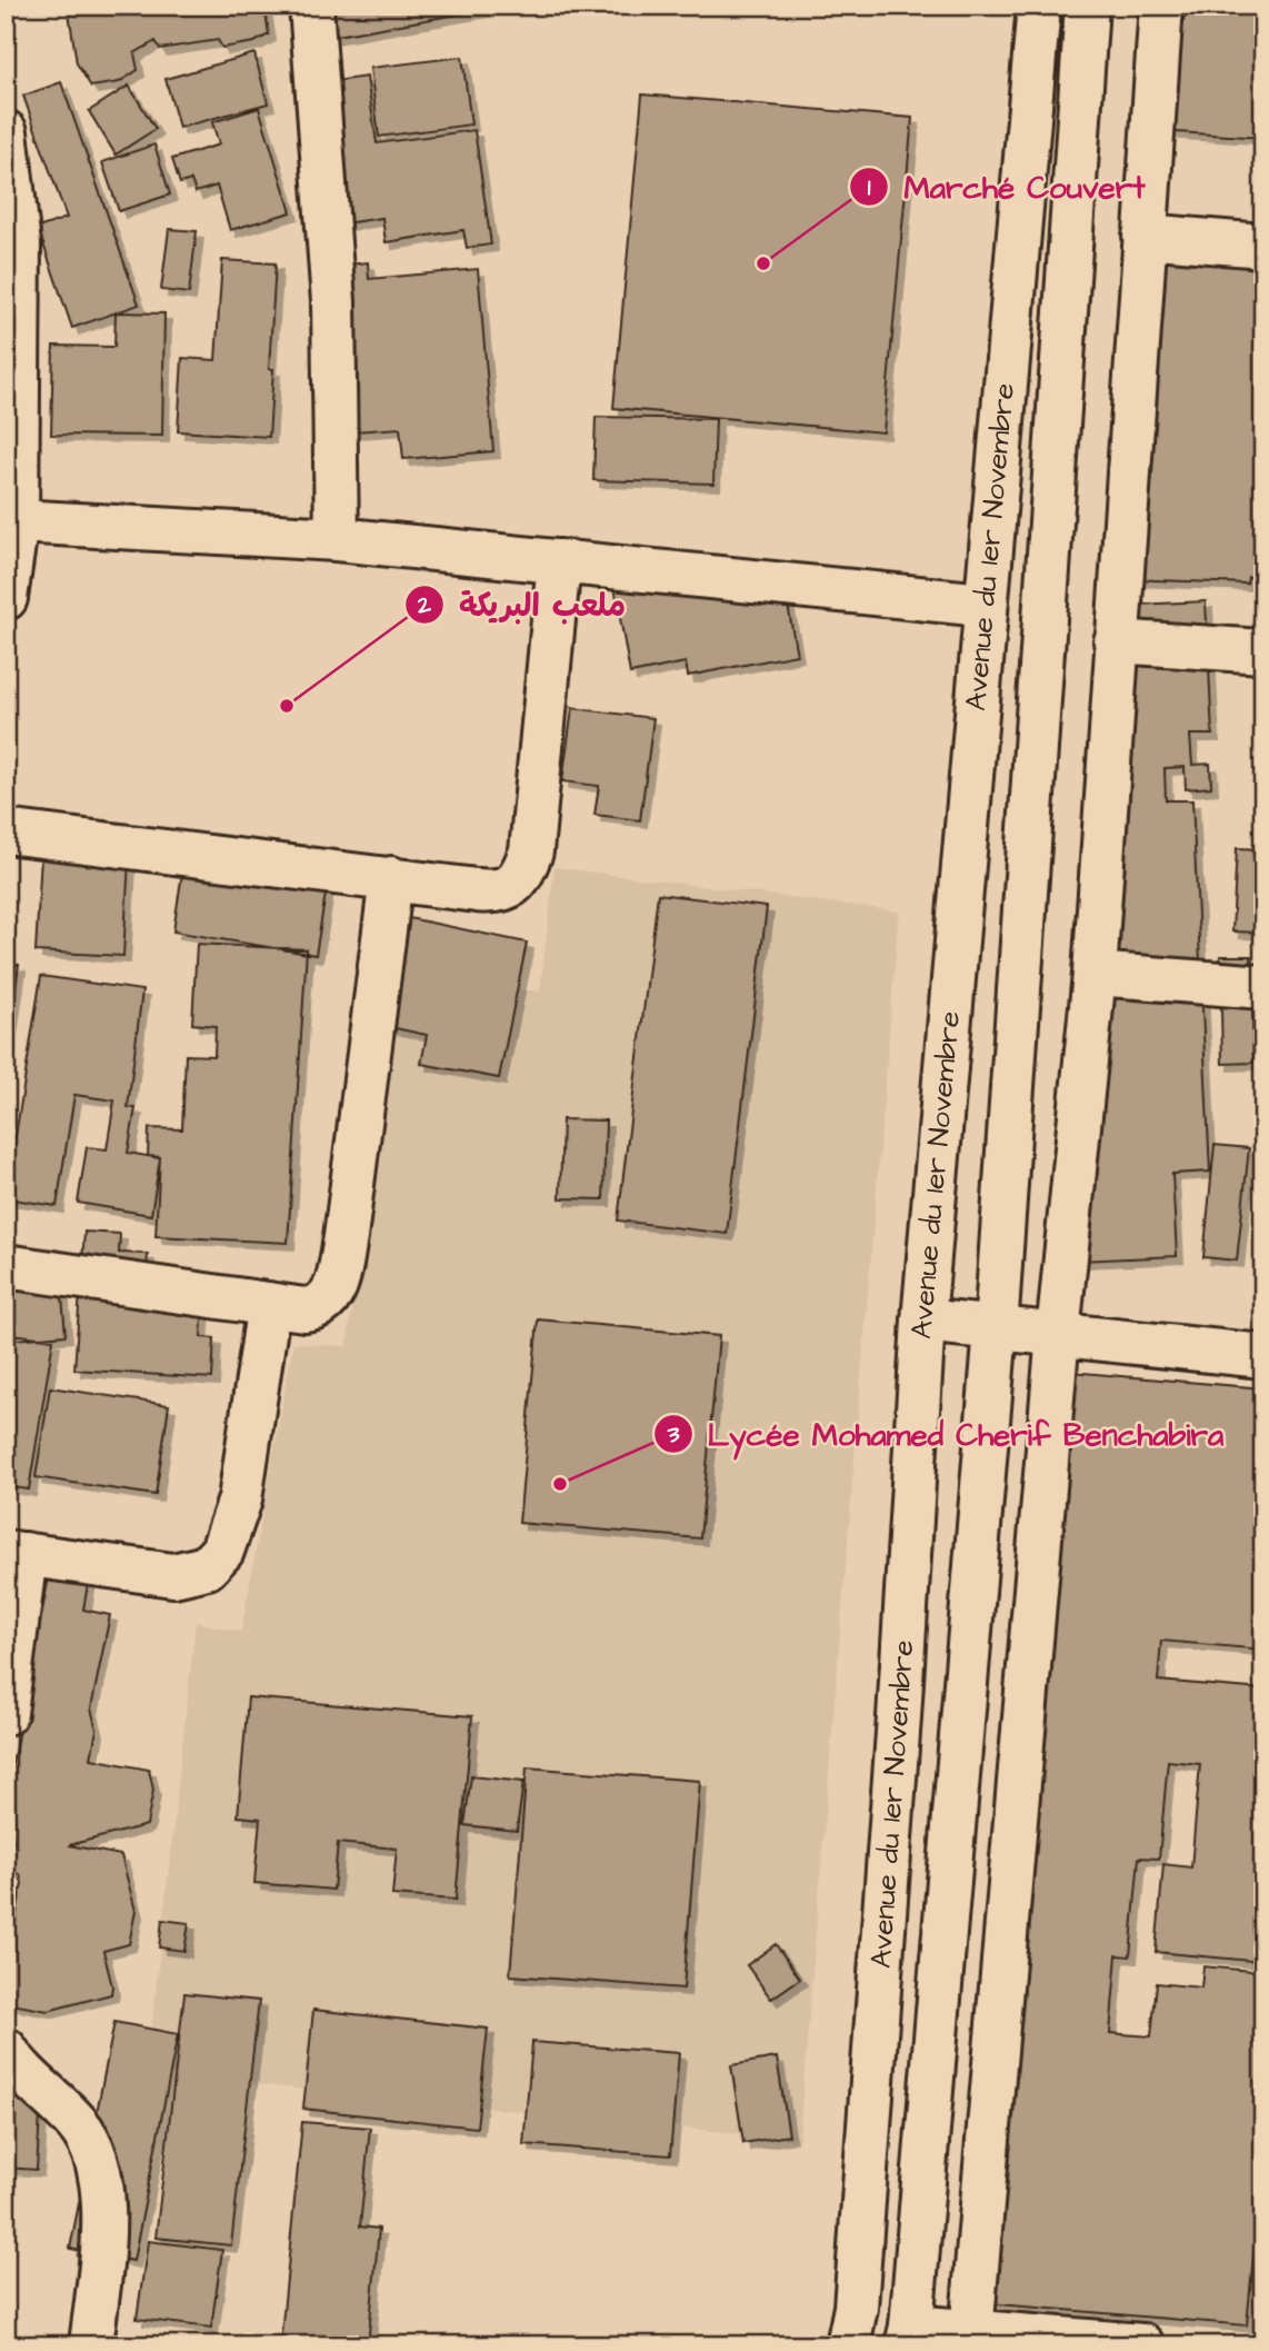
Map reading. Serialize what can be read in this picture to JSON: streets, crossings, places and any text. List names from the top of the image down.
{
  "streets": {
    "street": ["Avenue du 1er Novembre"]
  },
  "places": ["Marché Couvert", "ملعب البريكة", "Lycée Mohamed Cherif Benchabira"]
}
